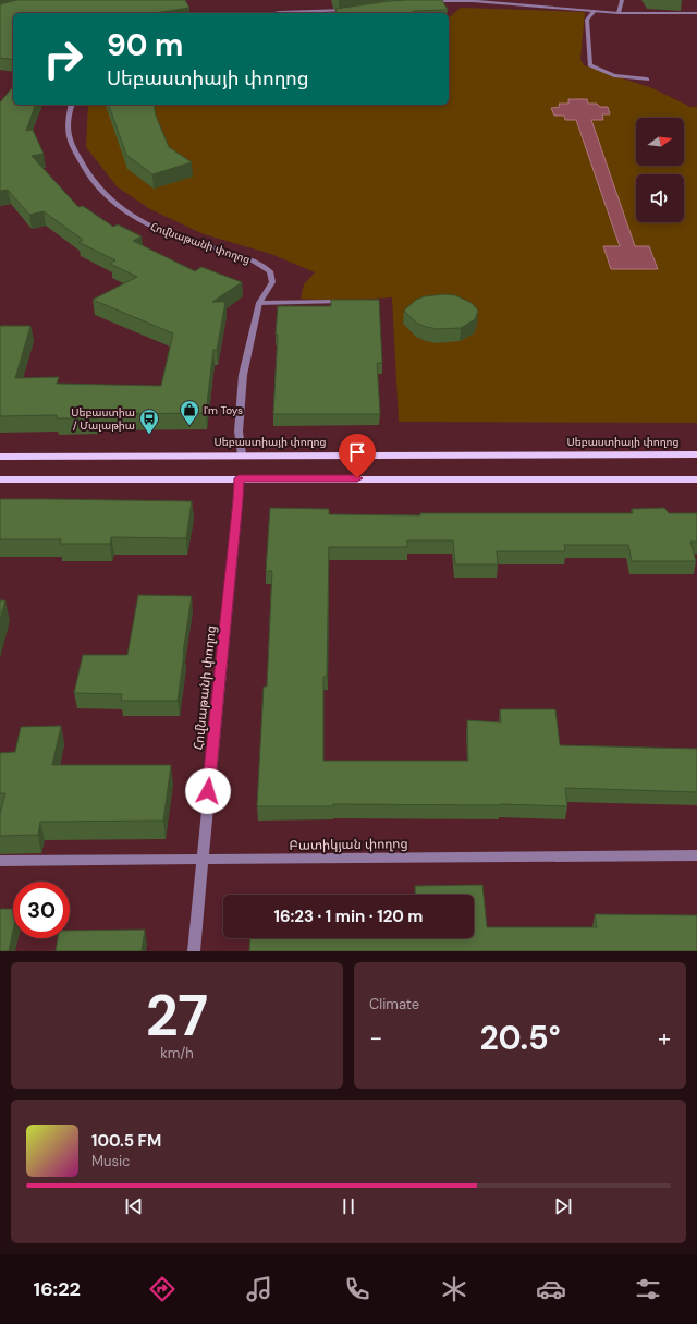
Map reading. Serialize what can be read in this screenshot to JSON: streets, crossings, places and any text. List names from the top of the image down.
{
  "streets": {
    "main road": ["Սեբաստիայի փողոց"],
    "street": ["Հովնաթանի փողոց", "Բատիկյան փողոց"]
  },
  "crossings": [
    ["Հովնաթանի փողոց", "Սեբաստիայի փողոց"],
    ["Հովնաթանի փողոց", "Բատիկյան փողոց"]
  ],
  "places": {
    "shop": ["I'm Toys"],
    "bus stop": ["Սեբաստիա / Մալաթիա"]
  },
  "north": "right",
  "page": {
    "turn": ["90 m", "Սեբաստիայի փողոց"],
    "limit": "30",
    "trip": "16:23 · 1 min · 120 m",
    "tile": [
      ["27", "km/h"],
      "Climate"
    ],
    "heat": ["−", "20.5°", "+"],
    "song": ["100.5 FM", "Music"],
    "tabs": "16:22"
  }
}
